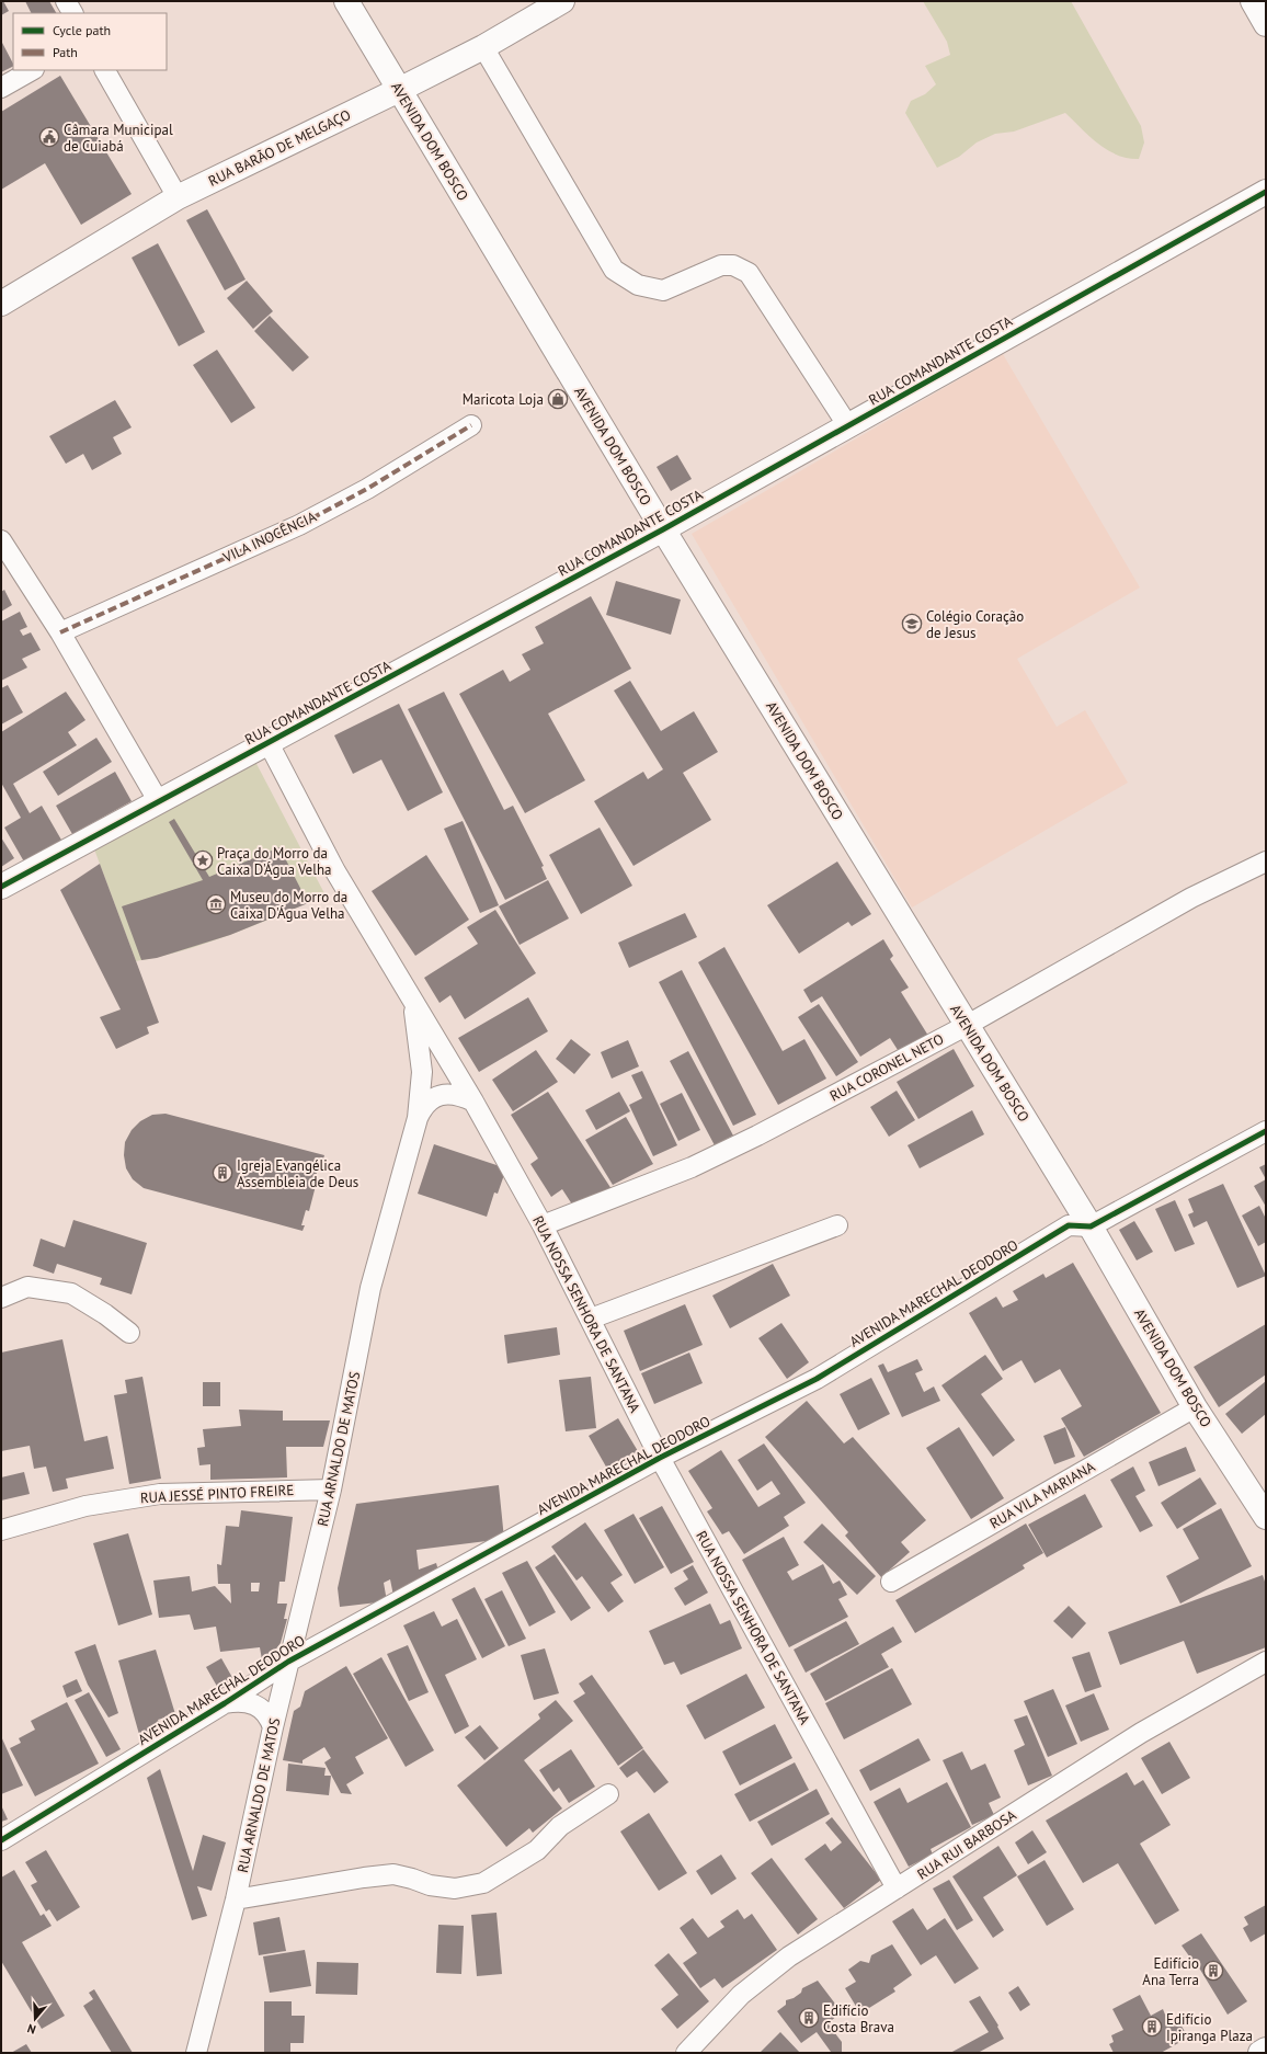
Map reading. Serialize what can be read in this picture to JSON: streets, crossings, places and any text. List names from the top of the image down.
{
  "streets": {
    "street": [
      "AVENIDA DOM BOSCO",
      "RUA BARÃO DE MELGAÇO",
      "RUA COMANDANTE COSTA",
      "VILA INOCÊNCIA",
      "RUA CORONEL NETO",
      "AVENIDA MARECHAL DEODORO",
      "RUA NOSSA SENHORA DE SANTANA",
      "RUA ARNALDO DE MATOS",
      "RUA JESSÉ PINTO FREIRE",
      "RUA VILA MARIANA",
      "RUA RUI BARBOSA"
    ]
  },
  "crossings": [
    ["AVENIDA DOM BOSCO", "RUA BARÃO DE MELGAÇO"],
    ["AVENIDA DOM BOSCO", "RUA COMANDANTE COSTA"],
    ["AVENIDA DOM BOSCO", "RUA CORONEL NETO"],
    ["AVENIDA DOM BOSCO", "AVENIDA MARECHAL DEODORO"],
    ["AVENIDA DOM BOSCO", "RUA VILA MARIANA"],
    ["RUA COMANDANTE COSTA", "RUA NOSSA SENHORA DE SANTANA"],
    ["RUA CORONEL NETO", "RUA NOSSA SENHORA DE SANTANA"],
    ["AVENIDA MARECHAL DEODORO", "RUA NOSSA SENHORA DE SANTANA"],
    ["AVENIDA MARECHAL DEODORO", "RUA ARNALDO DE MATOS"],
    ["RUA NOSSA SENHORA DE SANTANA", "RUA ARNALDO DE MATOS"],
    ["RUA NOSSA SENHORA DE SANTANA", "RUA RUI BARBOSA"],
    ["RUA ARNALDO DE MATOS", "RUA JESSÉ PINTO FREIRE"]
  ],
  "places": {
    "public building": ["Câmara Municipal de Cuiabá"],
    "shop": ["Maricota Loja"],
    "school or university": ["Colégio Coração de Jesus"],
    "place": ["Praça do Morro da Caixa D'Água Velha"],
    "museum": ["Museu do Morro da Caixa D'Água Velha"],
    "building": [
      "Igreja Evangélica Assembleia de Deus",
      "Edifício Ana Terra",
      "Edifício Costa Brava",
      "Edifício Ipiranga Plaza"
    ]
  },
  "legend": ["Cycle path", "Path"],
  "north": "bottom"
}
